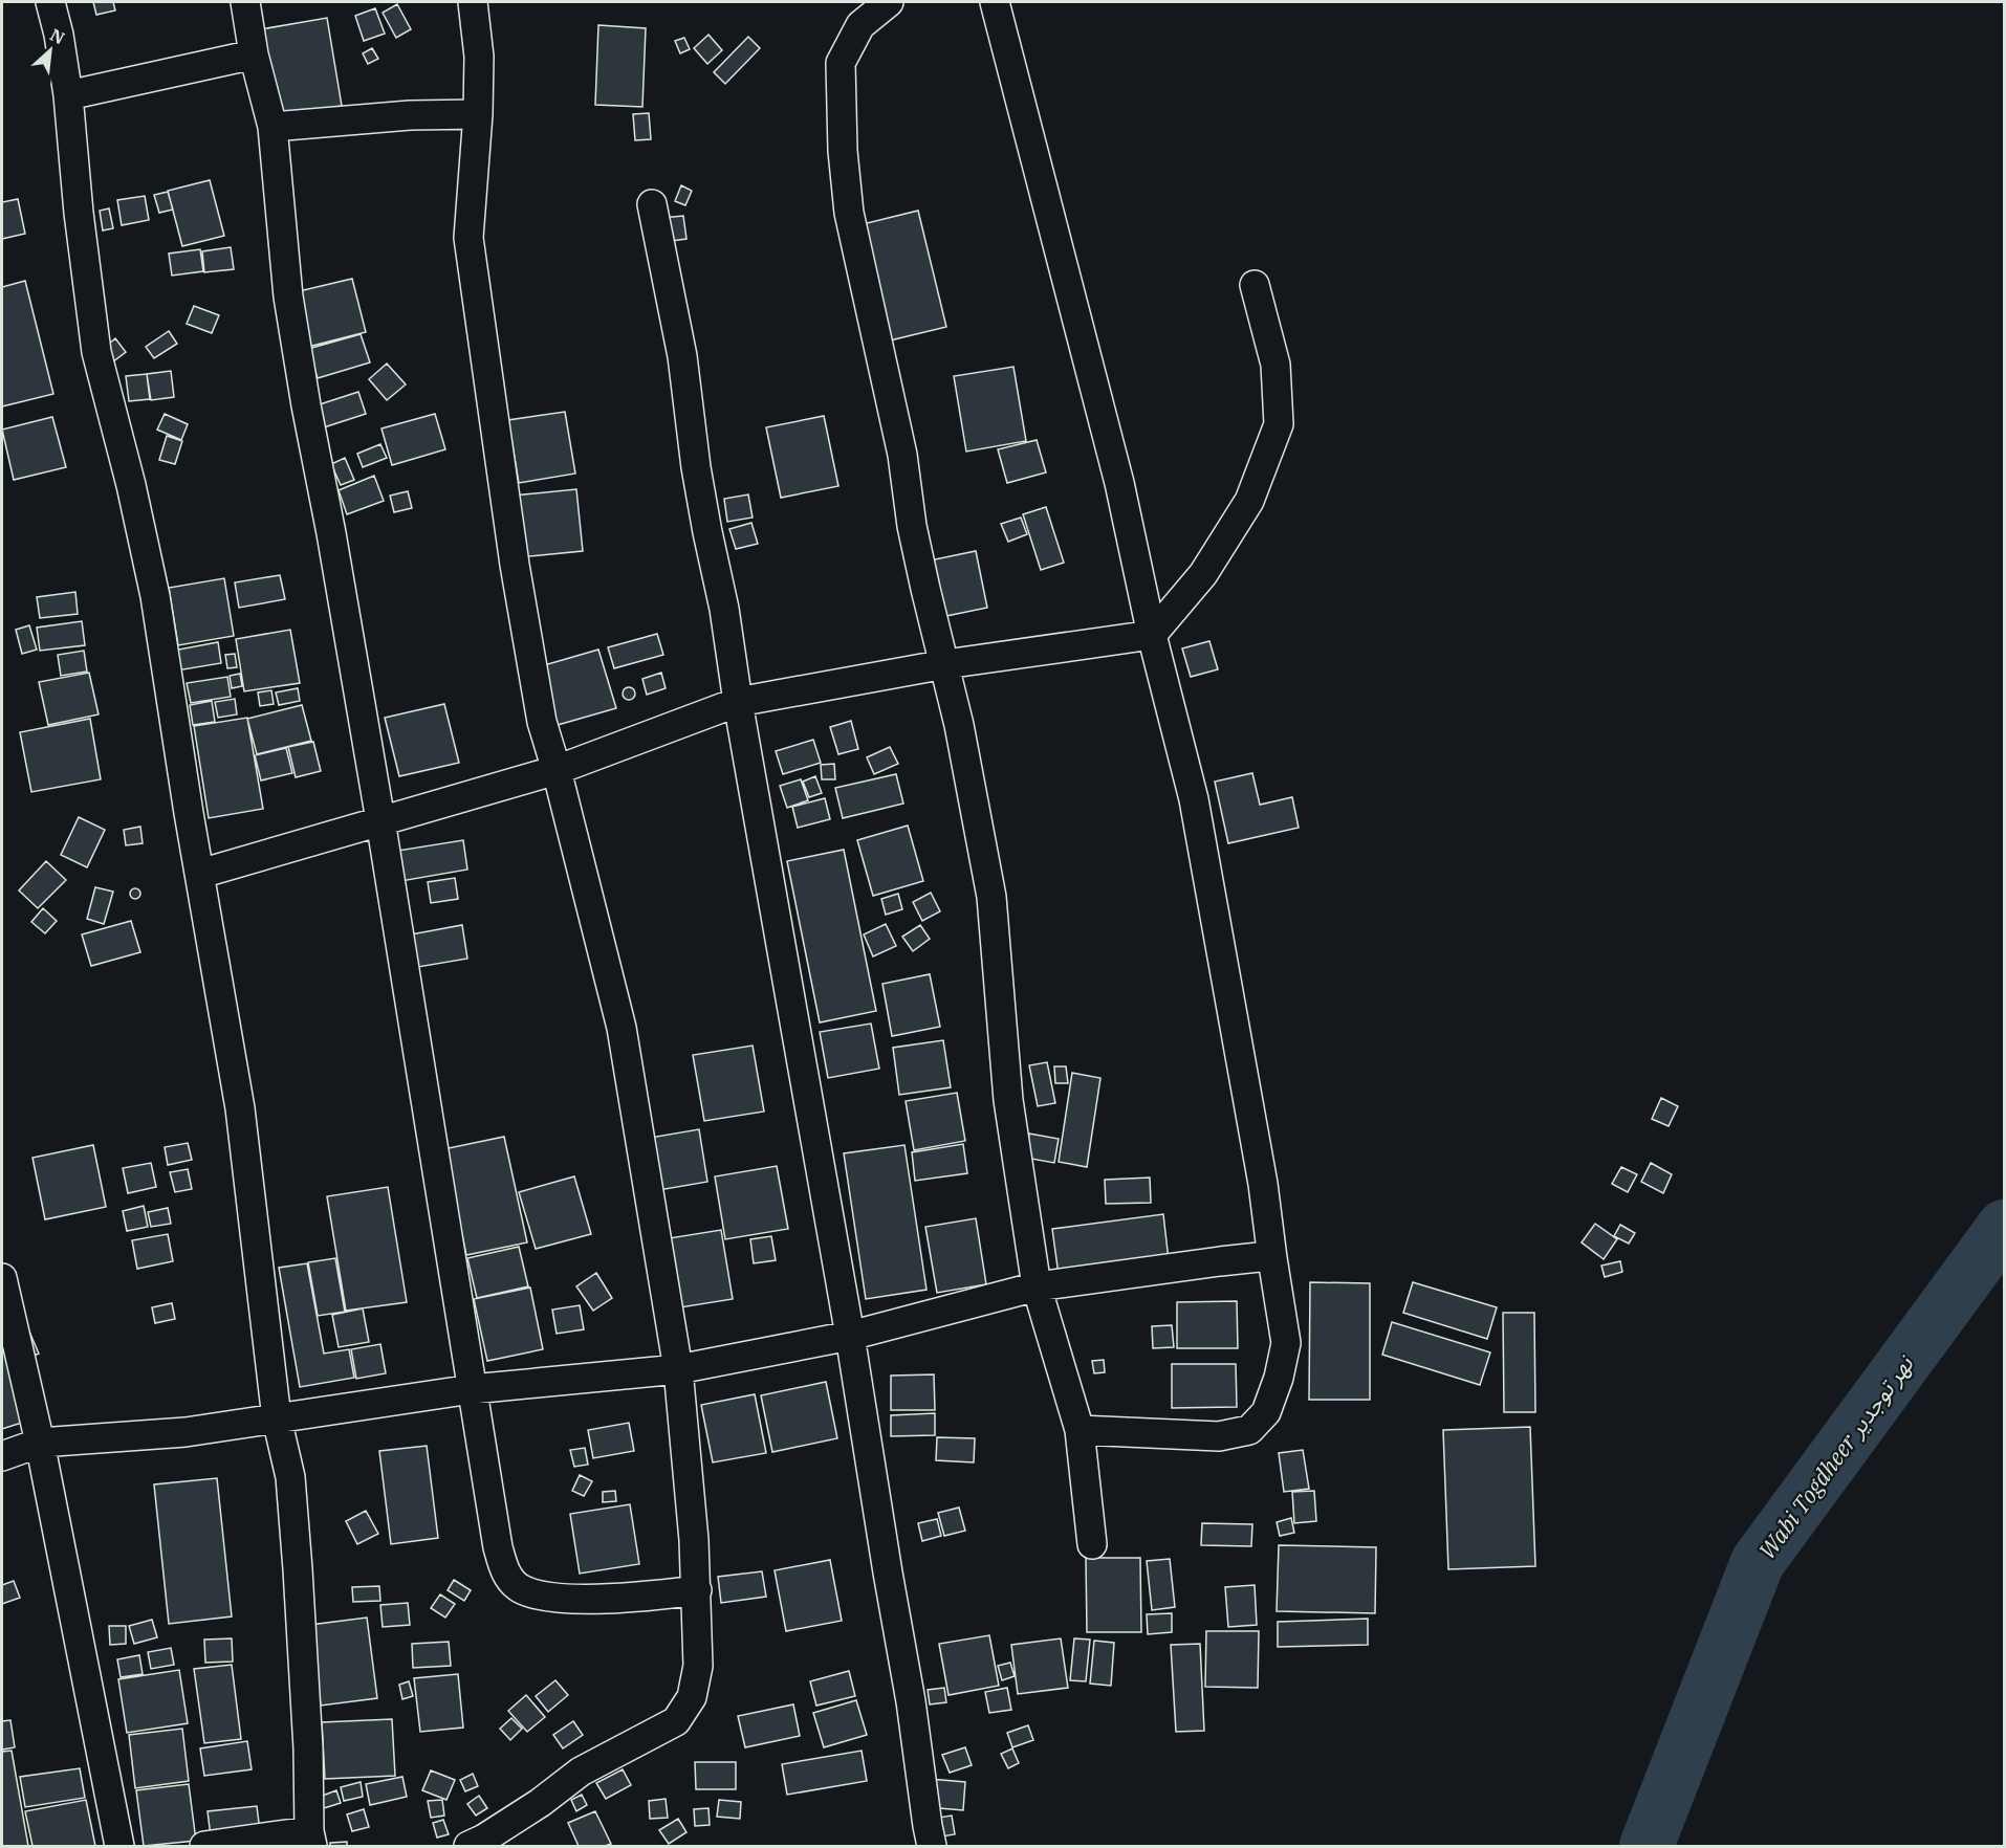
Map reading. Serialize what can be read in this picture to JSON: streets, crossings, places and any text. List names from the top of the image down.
{
  "water": ["Wabi Togdheer نهر توجدير"],
  "north": "top right"
}
